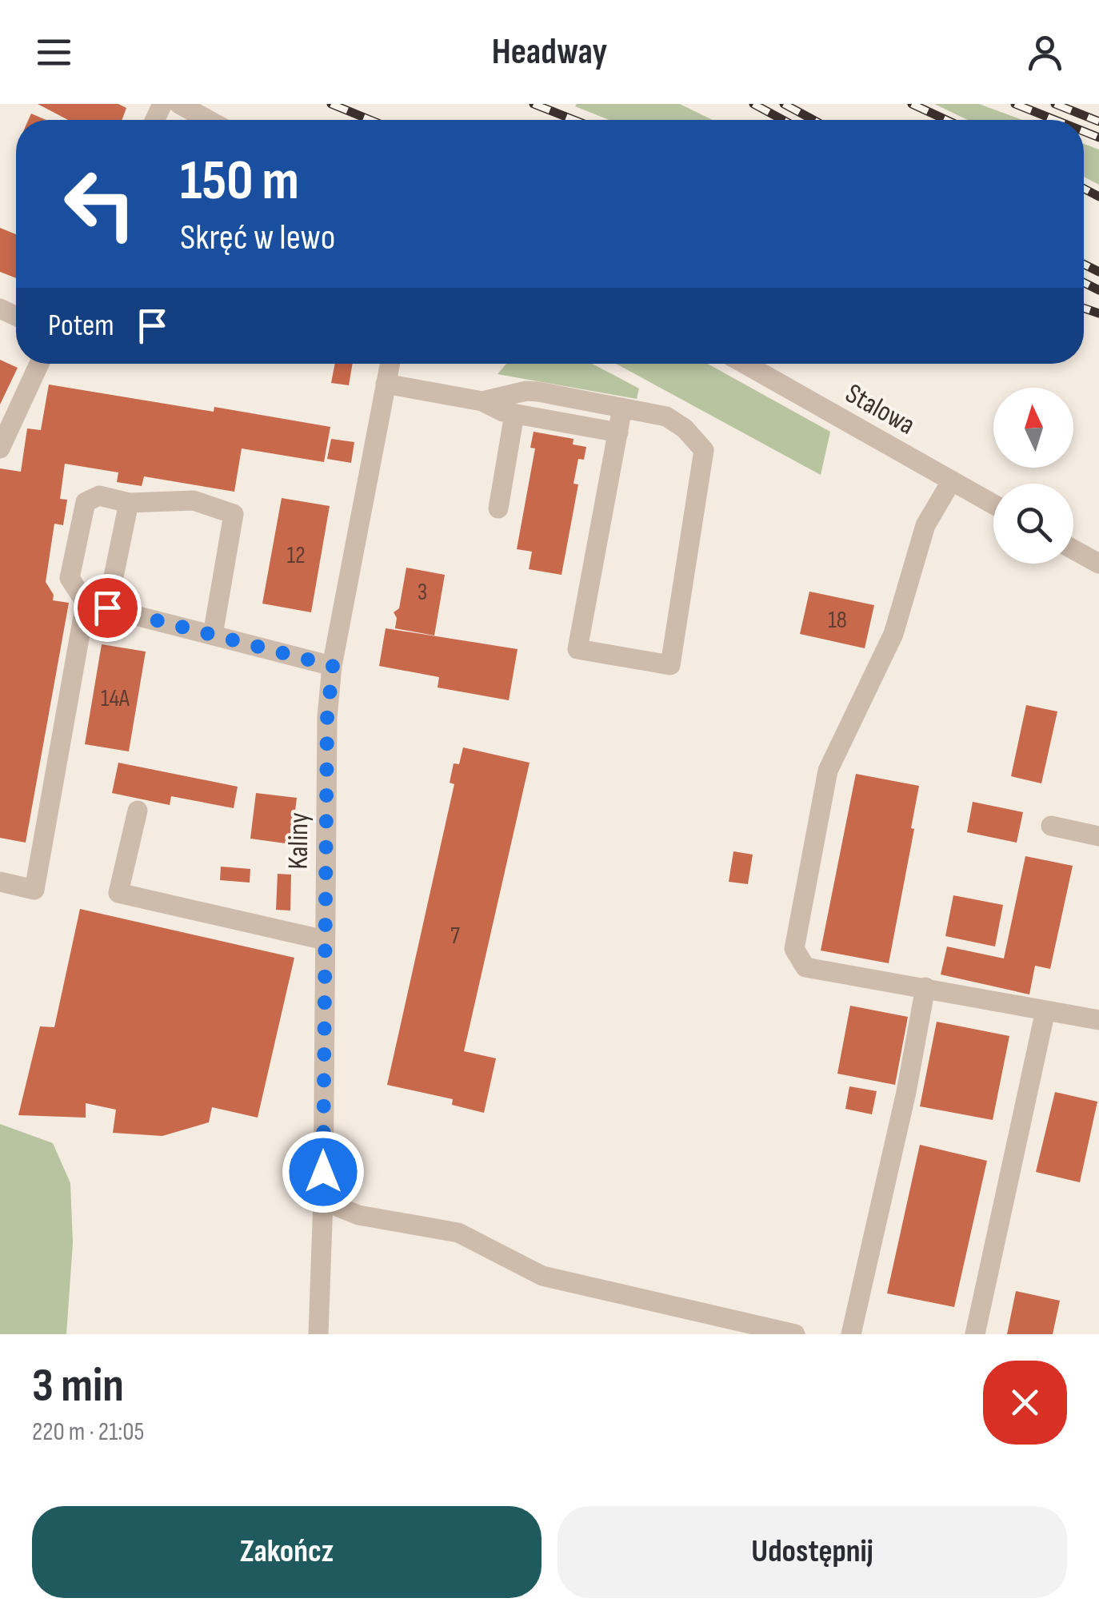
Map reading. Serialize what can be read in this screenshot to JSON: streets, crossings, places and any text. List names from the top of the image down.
{
  "streets": {
    "street": ["Stalowa", "Kaliny"]
  },
  "house_numbers": [
    "12",
    "3",
    "18",
    "14A",
    "7"
  ],
  "north": "top",
  "page": {
    "header": "Headway",
    "turn": ["150 m", "Skręć w lewo"],
    "then": "Potem",
    "heading": ["3 min", "220 m · 21:05"],
    "buttons": ["Zakończ", "Udostępnij"]
  }
}
